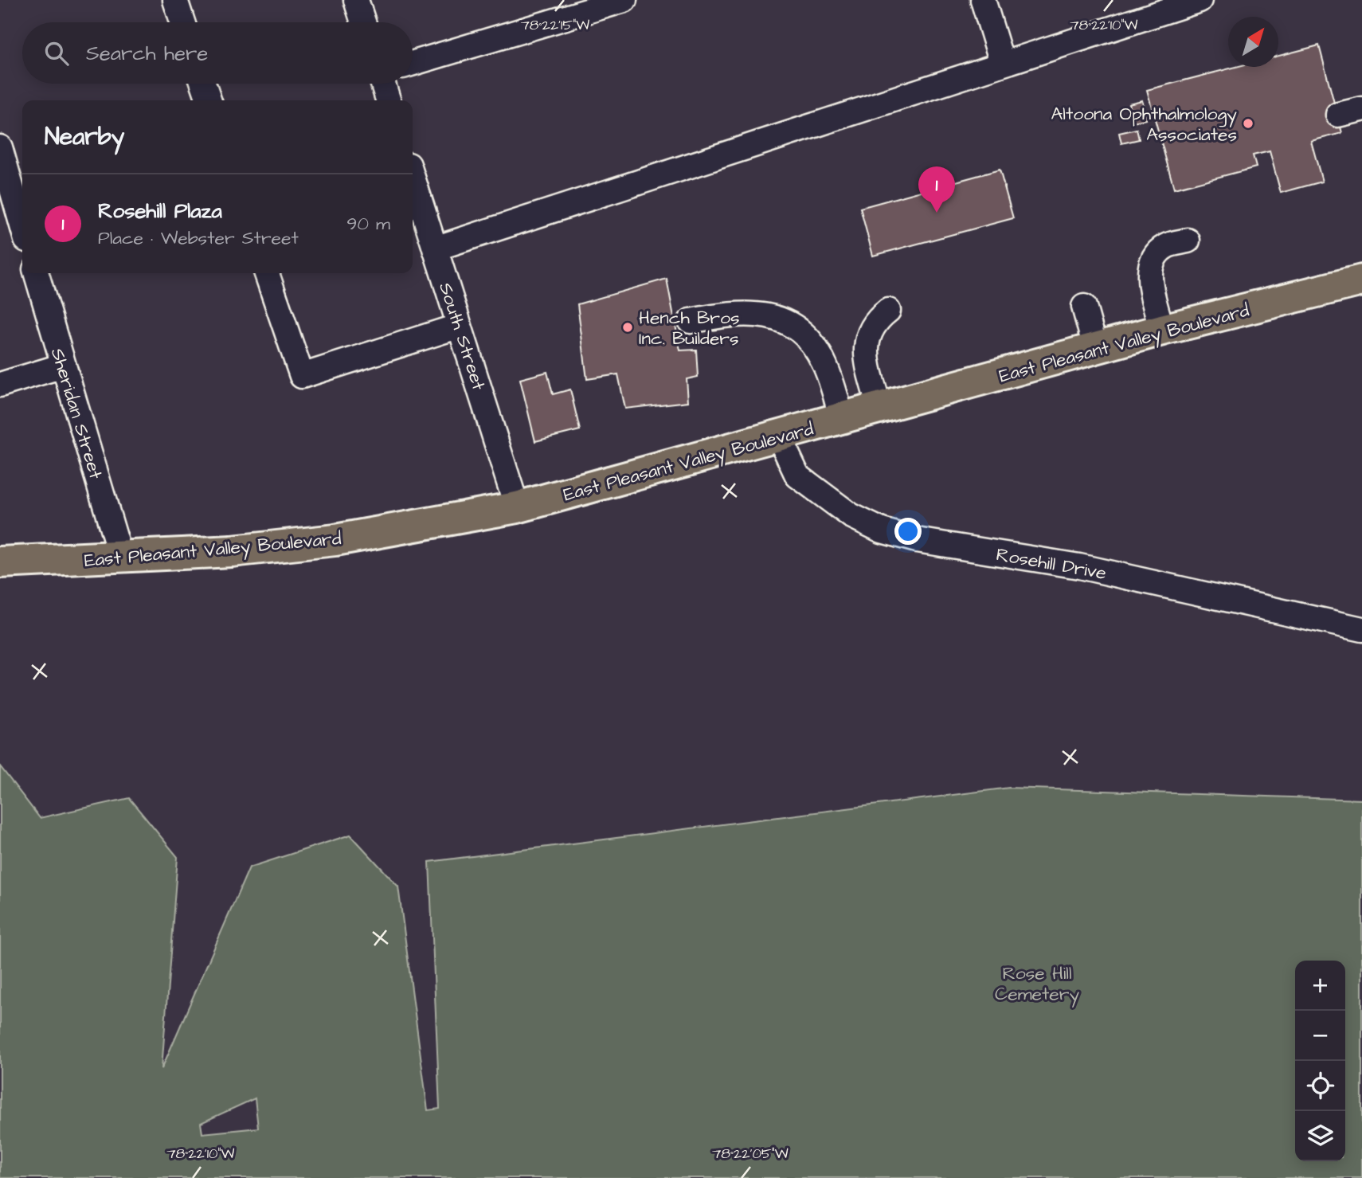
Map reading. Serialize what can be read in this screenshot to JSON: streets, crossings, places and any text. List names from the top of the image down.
{
  "streets": {
    "main road": ["East Pleasant Valley Boulevard"],
    "street": ["South Street", "Sheridan Street", "Rosehill Drive"]
  },
  "crossings": [
    ["South Street", "East Pleasant Valley Boulevard"],
    ["East Pleasant Valley Boulevard", "Sheridan Street"],
    ["East Pleasant Valley Boulevard", "Rosehill Drive"]
  ],
  "parks": ["Rose Hill Cemetery"],
  "places": ["Altoona Ophthalmology Associates", "Hench Bros Inc. Builders"],
  "north": "top right",
  "page": {
    "search": "Search here",
    "heading": "Nearby",
    "pins": "1",
    "list": [
      {
        "mark": "1",
        "name": "Rosehill Plaza",
        "note": "Place · Webster Street",
        "value": "90 m"
      }
    ],
    "map_buttons": ["+", "−"]
  },
  "coordinates": ["78°22'10\"W", "78°22'15\"W", "78°22'05\"W"]
}
